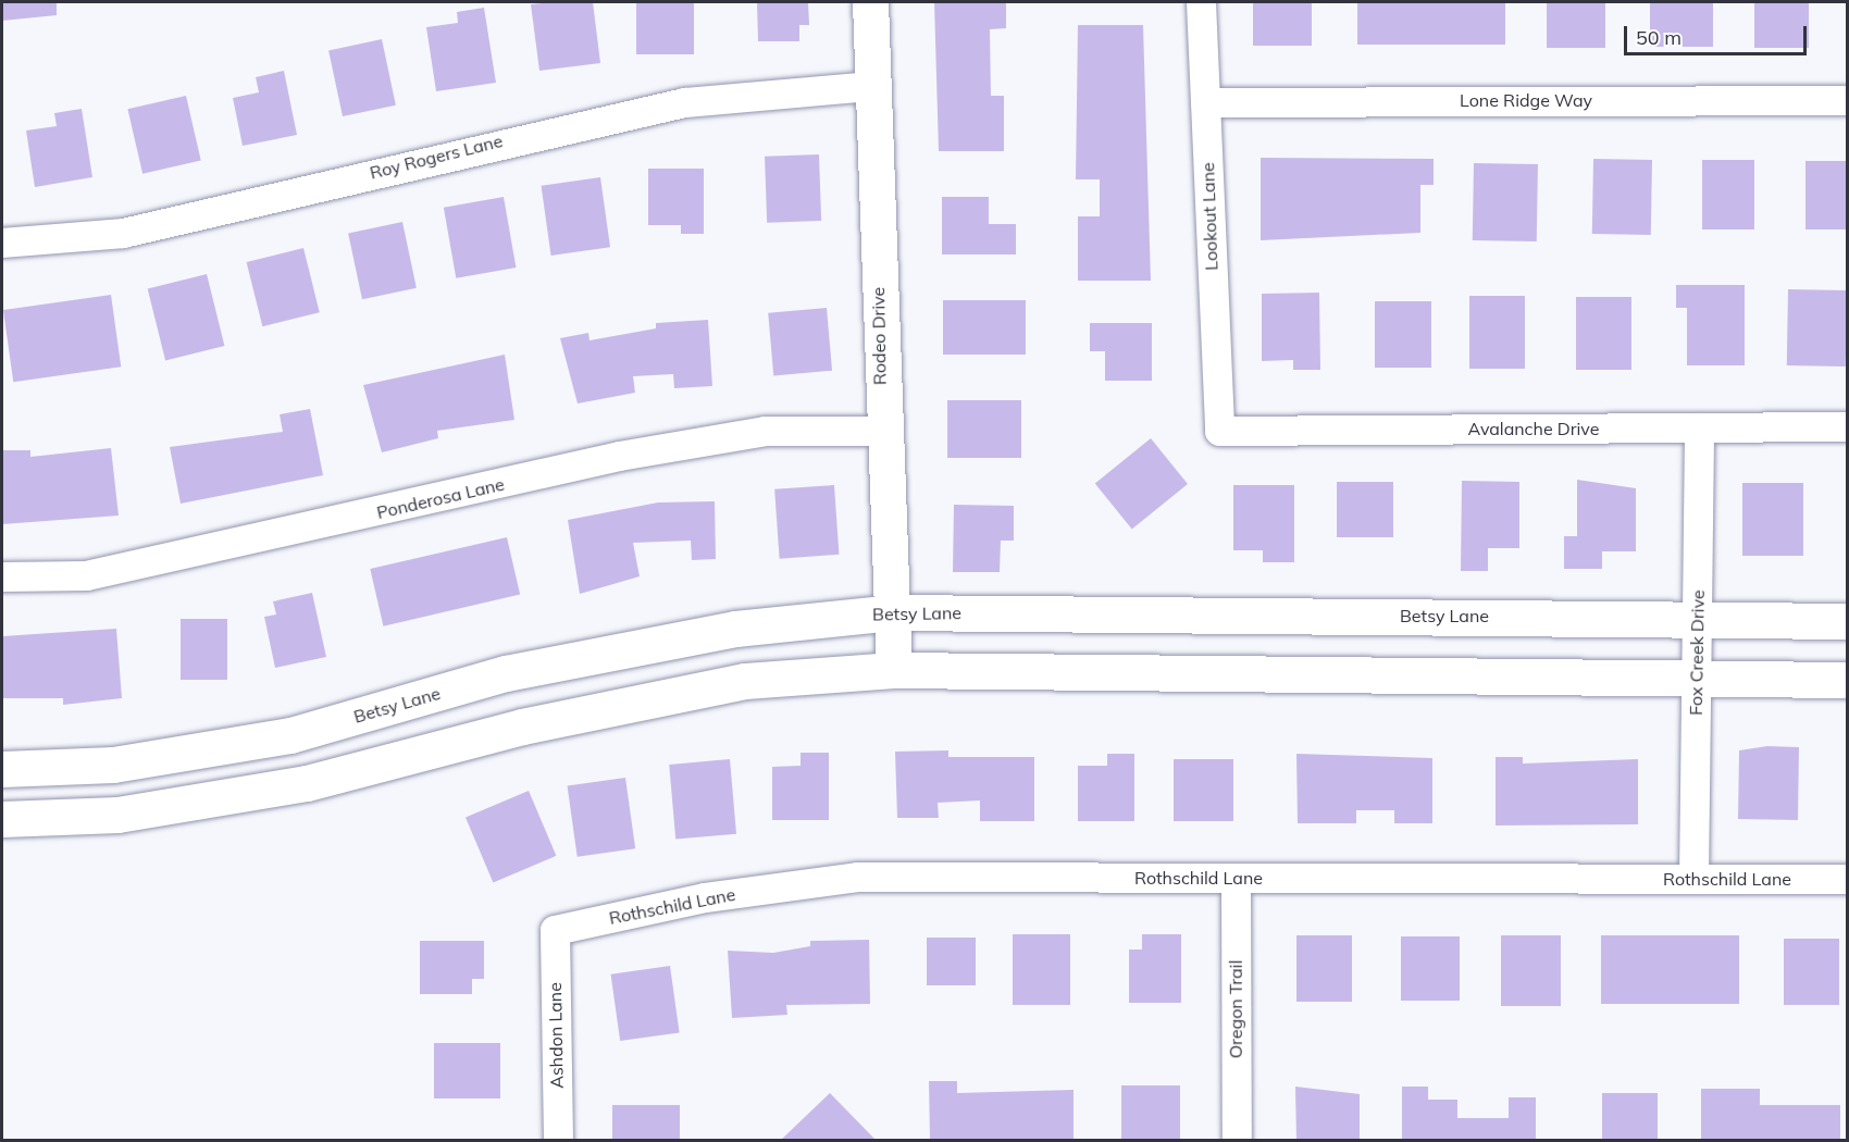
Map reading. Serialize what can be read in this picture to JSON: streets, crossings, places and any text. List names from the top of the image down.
{
  "streets": {
    "main road": ["Rodeo Drive", "Betsy Lane"],
    "street": [
      "Lone Ridge Way",
      "Roy Rogers Lane",
      "Lookout Lane",
      "Avalanche Drive",
      "Ponderosa Lane",
      "Fox Creek Drive",
      "Rothschild Lane",
      "Oregon Trail",
      "Ashdon Lane"
    ]
  },
  "crossings": [
    ["Lone Ridge Way", "Lookout Lane"],
    ["Roy Rogers Lane", "Rodeo Drive"],
    ["Lookout Lane", "Avalanche Drive"],
    ["Rodeo Drive", "Ponderosa Lane"],
    ["Rodeo Drive", "Betsy Lane"],
    ["Avalanche Drive", "Fox Creek Drive"],
    ["Betsy Lane", "Fox Creek Drive"],
    ["Fox Creek Drive", "Rothschild Lane"],
    ["Rothschild Lane", "Oregon Trail"],
    ["Rothschild Lane", "Ashdon Lane"]
  ],
  "scale_bar": "50 m"
}
